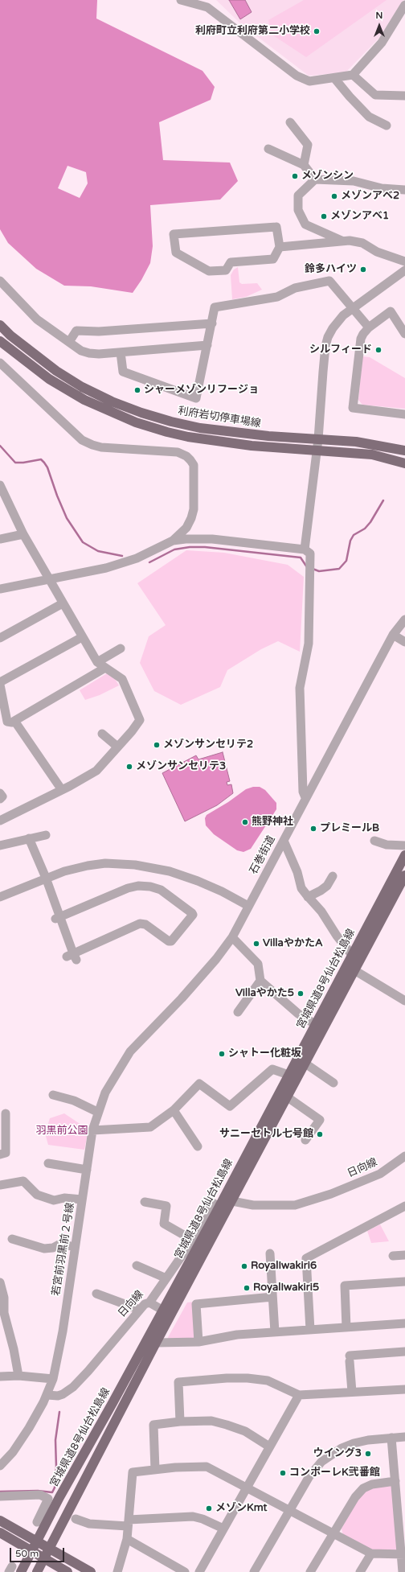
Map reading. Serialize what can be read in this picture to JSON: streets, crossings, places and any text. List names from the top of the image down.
{
  "streets": {
    "main road": ["利府岩切停車場線", "宮城県道8号仙台松島線"],
    "street": ["石巻街道", "日向線", "若宮前羽黒前２号線"]
  },
  "crossings": [
    ["石巻街道", "若宮前羽黒前２号線"],
    ["宮城県道8号仙台松島線", "日向線"],
    ["日向線", "若宮前羽黒前２号線"]
  ],
  "parks": ["羽黒前公園"],
  "places": [
    "利府町立利府第二小学校",
    "メゾンシン",
    "メゾンアベ2",
    "メゾンアベ1",
    "鈴多ハイツ",
    "シルフィード",
    "シャーメゾンリフージョ",
    "メゾンサンセリテ2",
    "メゾンサンセリテ3",
    "熊野神社",
    "プレミールB",
    "VillaやかたA",
    "Villaやかた5",
    "シャトー化粧坂",
    "サニーセトル七号館",
    "RoyalIwakiri6",
    "RoyalIwakiri5",
    "ウイング3",
    "コンポーレK弐番館",
    "メゾンKmt"
  ],
  "scale_bar": "50 m",
  "north": "top"
}
